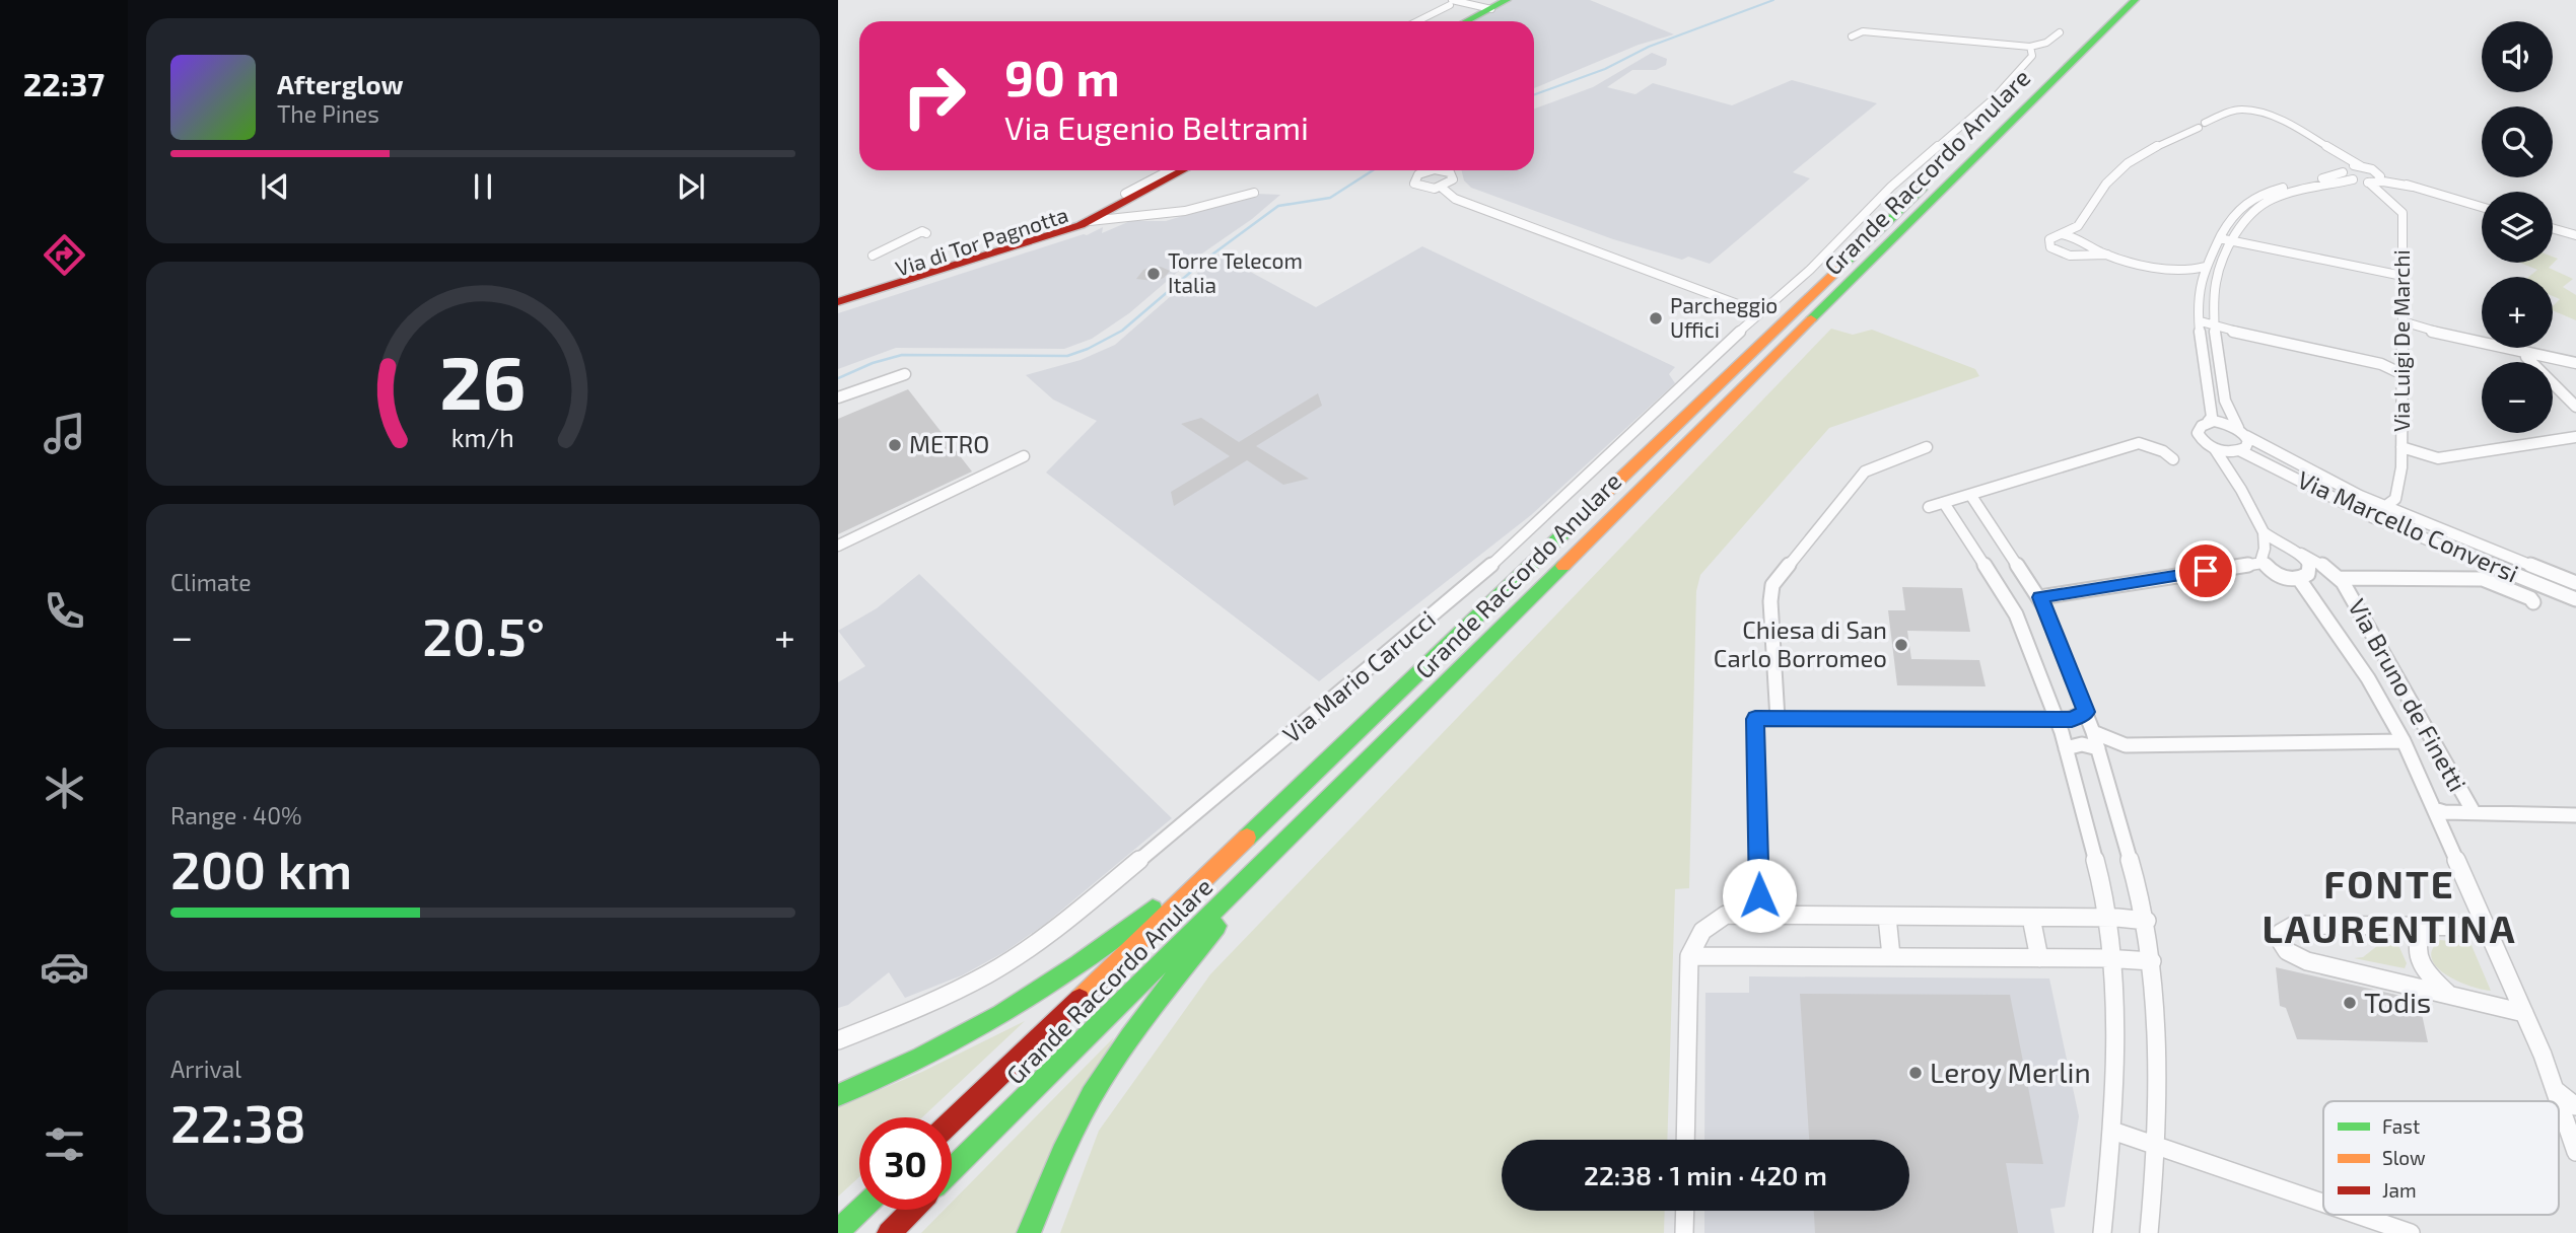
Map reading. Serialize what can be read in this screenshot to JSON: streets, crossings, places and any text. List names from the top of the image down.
{
  "streets": {
    "main road": ["Grande Raccordo Anulare", "Via di Tor Pagnotta"],
    "street": [
      "Via Luigi De Marchi",
      "Via Marcello Conversi",
      "Via Mario Carucci",
      "Via Bruno de Finetti"
    ]
  },
  "crossings": [
    ["Via Luigi De Marchi", "Via Marcello Conversi"],
    ["Via Marcello Conversi", "Via Bruno de Finetti"]
  ],
  "districts": ["FONTE LAURENTINA"],
  "places": [
    "Torre Telecom Italia",
    "Parcheggio Uffici",
    "METRO",
    "Chiesa di San Carlo Borromeo",
    "Todis",
    "Leroy Merlin"
  ],
  "legend": ["Fast", "Slow", "Jam"],
  "page": {
    "tabs": "22:37",
    "map_buttons": ["+", "−"],
    "turn": ["90 m", "Via Eugenio Beltrami"],
    "song": ["Afterglow", "The Pines"],
    "tile": [
      "Climate",
      ["Range · 40%", "200 km"],
      ["Arrival", "22:38"]
    ],
    "heat": ["−", "20.5°", "+"],
    "limit": "30",
    "trip": "22:38 · 1 min · 420 m",
    "gauge": ["26", "km/h"]
  }
}
